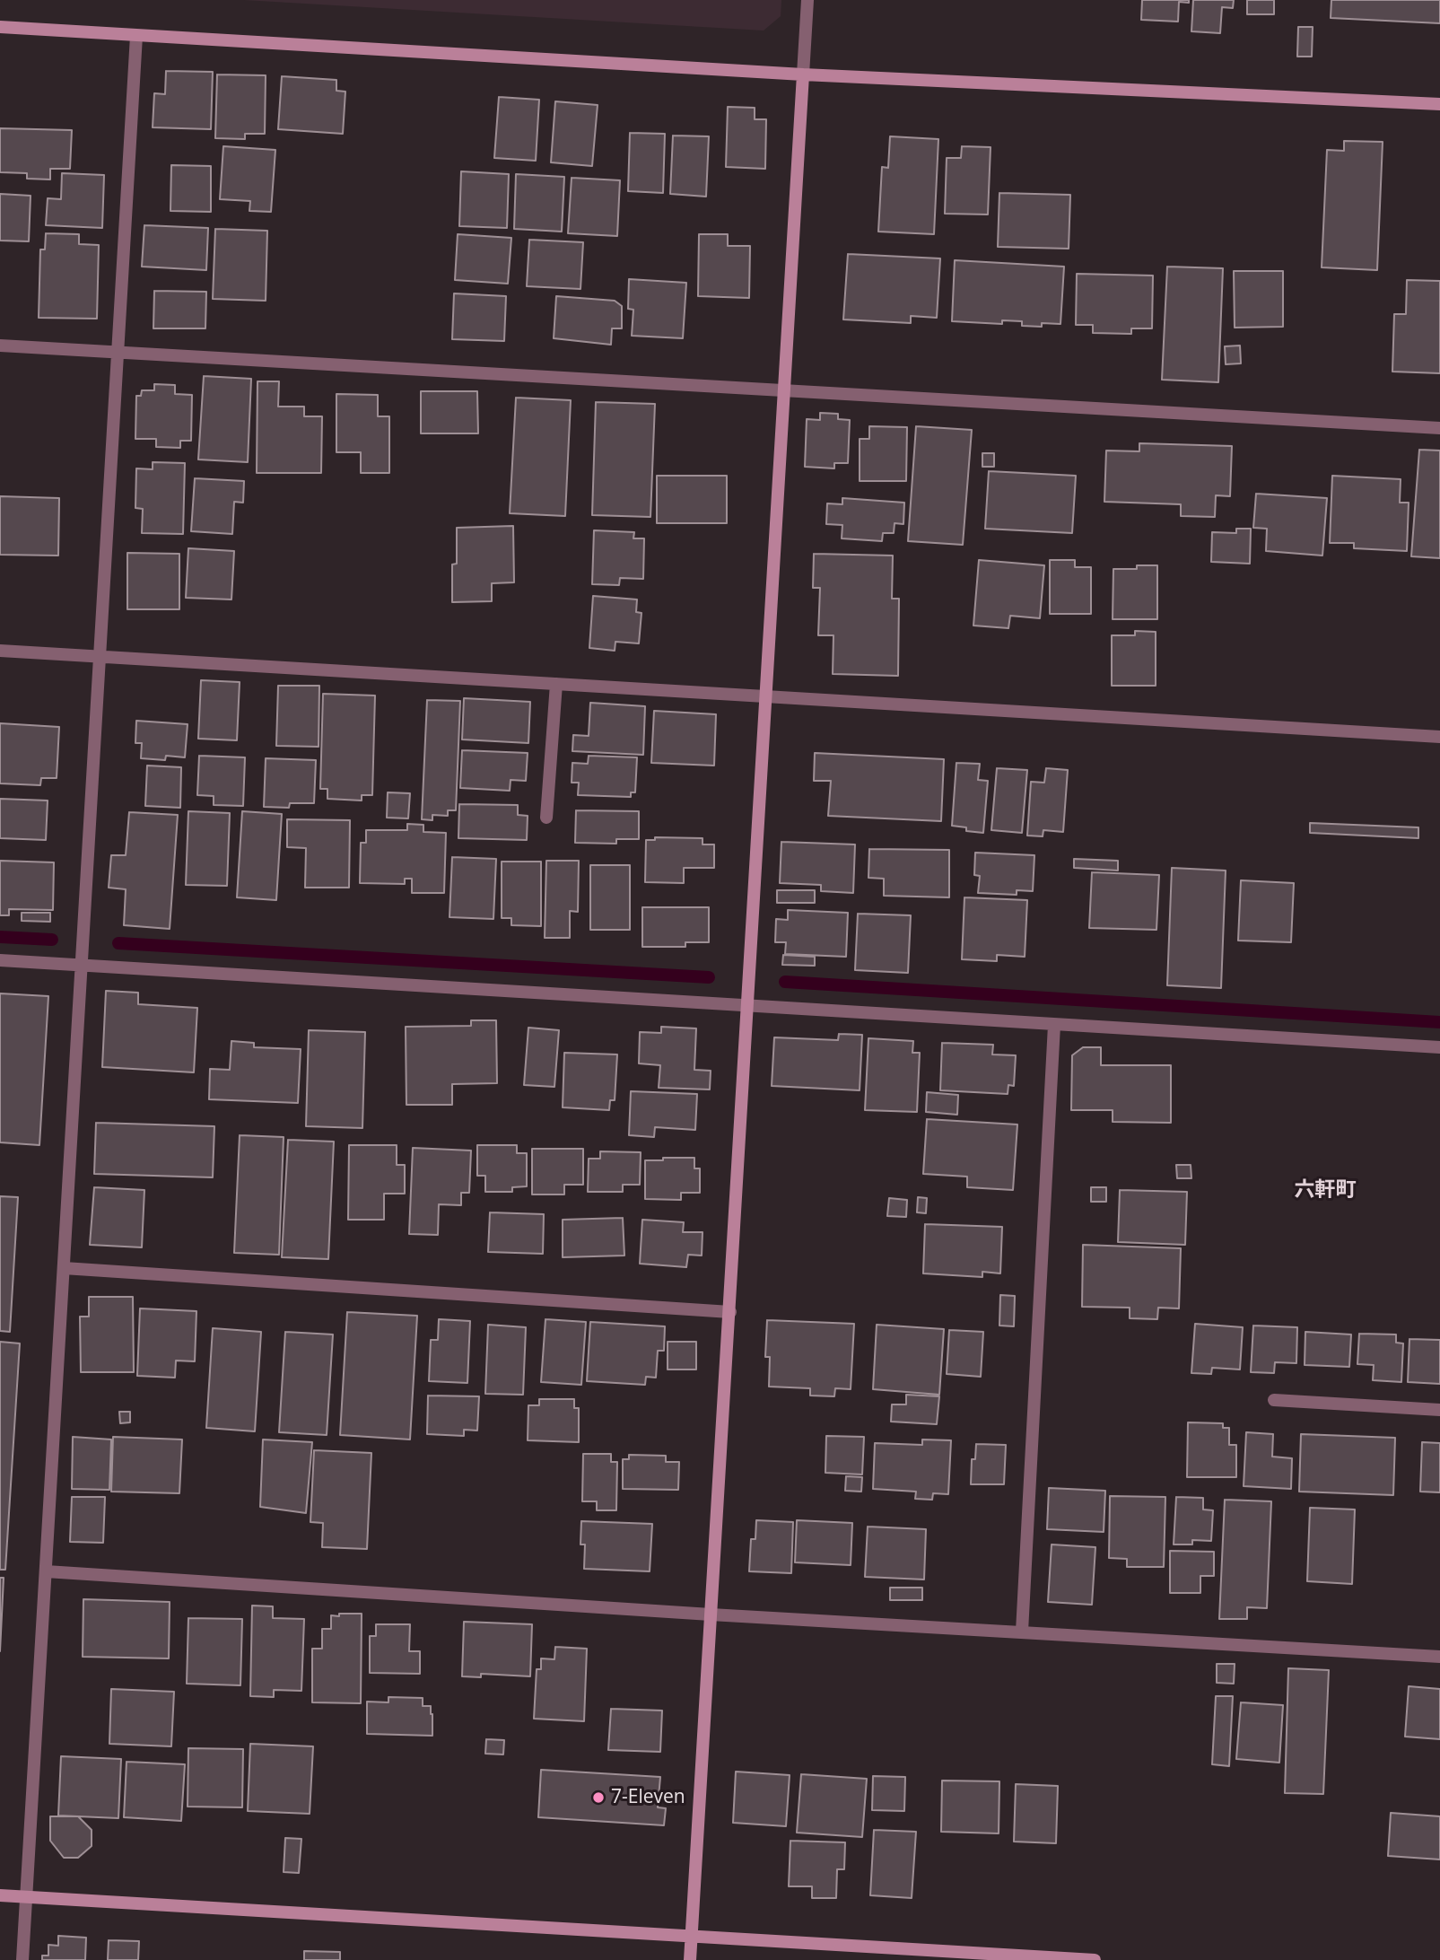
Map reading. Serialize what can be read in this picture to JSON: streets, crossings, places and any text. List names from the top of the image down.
{
  "districts": ["六軒町"],
  "places": ["7-Eleven"]
}
